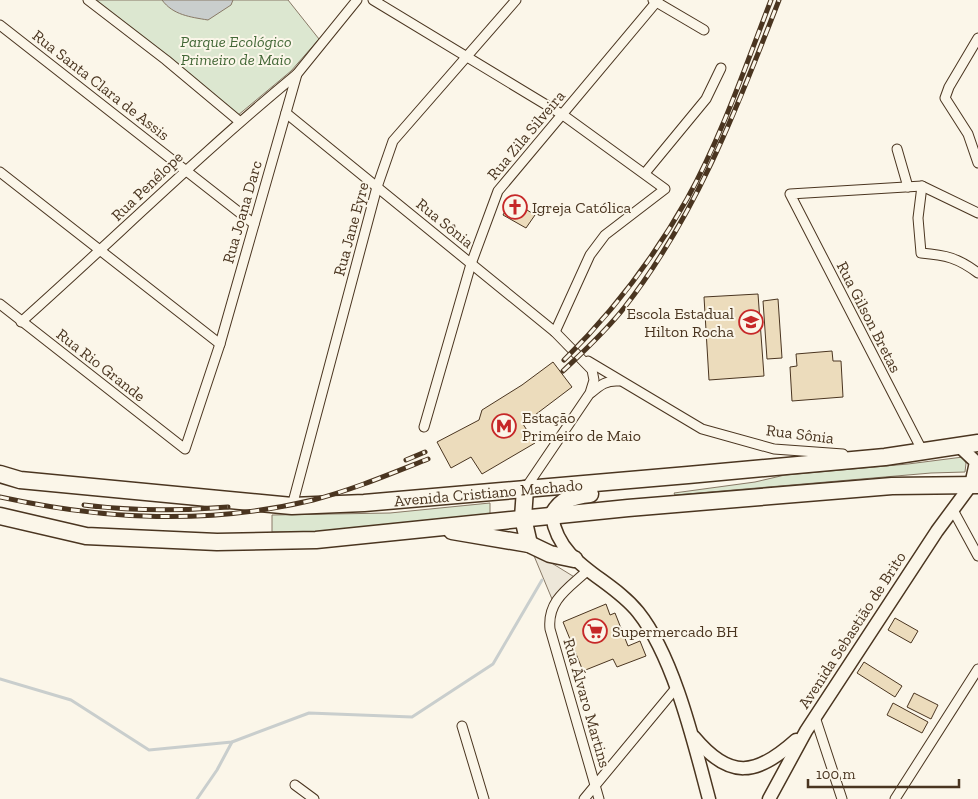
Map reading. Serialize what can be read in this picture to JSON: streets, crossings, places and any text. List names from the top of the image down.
{
  "streets": {
    "highway": ["Avenida Cristiano Machado"],
    "street": [
      "Rua Santa Clara de Assis",
      "Rua Zila Silveira",
      "Rua Penélope",
      "Rua Joana Darc",
      "Rua Sônia",
      "Rua Jane Eyre",
      "Rua Gilson Bretas",
      "Rua Rio Grande",
      "Avenida Sebastião de Brito",
      "Rua Álvaro Martins"
    ]
  },
  "crossings": [
    ["Rua Santa Clara de Assis", "Rua Penélope"],
    ["Rua Santa Clara de Assis", "Rua Joana Darc"],
    ["Rua Zila Silveira", "Rua Sônia"],
    ["Rua Penélope", "Rua Joana Darc"],
    ["Rua Penélope", "Rua Rio Grande"],
    ["Rua Joana Darc", "Rua Sônia"],
    ["Rua Joana Darc", "Rua Rio Grande"],
    ["Rua Sônia", "Rua Jane Eyre"],
    ["Rua Sônia", "Avenida Cristiano Machado"],
    ["Rua Jane Eyre", "Avenida Cristiano Machado"],
    ["Rua Gilson Bretas", "Avenida Cristiano Machado"],
    ["Avenida Cristiano Machado", "Avenida Sebastião de Brito"]
  ],
  "parks": ["Parque Ecológico Primeiro de Maio"],
  "places": {
    "church": ["Igreja Católica"],
    "school or university": ["Escola Estadual Hilton Rocha"],
    "metro station": ["Estação Primeiro de Maio"],
    "supermarket": ["Supermercado BH"]
  },
  "scale_bar": "100 m"
}
